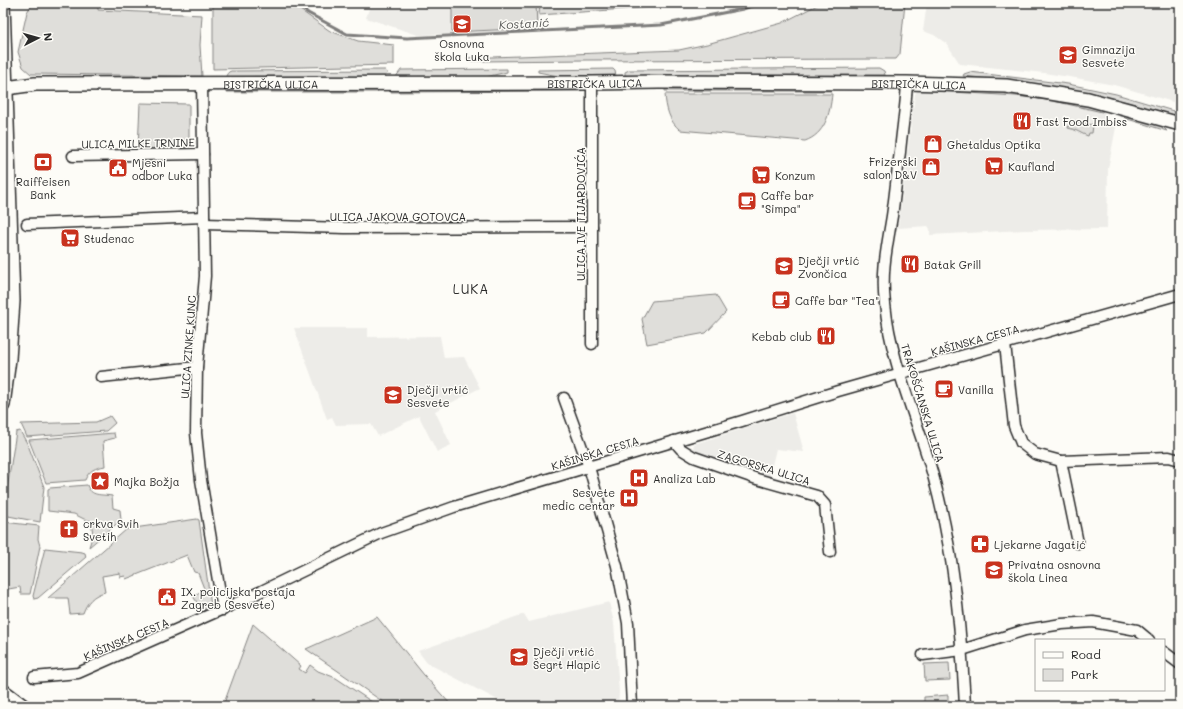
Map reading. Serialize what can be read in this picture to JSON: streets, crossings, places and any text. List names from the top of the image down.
{
  "streets": {
    "main road": ["BISTRIČKA ULICA"],
    "street": [
      "ULICA MILKE TRNINE",
      "ULICA IVE TIJARDOVIĆA",
      "ULICA JAKOVA GOTOVCA",
      "KAŠINSKA CESTA",
      "ULICA ZINKE KUNC",
      "TRAKOŠĆANSKA ULICA",
      "ZAGORSKA ULICA"
    ]
  },
  "crossings": [
    ["BISTRIČKA ULICA", "ULICA IVE TIJARDOVIĆA"],
    ["BISTRIČKA ULICA", "ULICA ZINKE KUNC"],
    ["BISTRIČKA ULICA", "TRAKOŠĆANSKA ULICA"],
    ["ULICA MILKE TRNINE", "ULICA ZINKE KUNC"],
    ["ULICA IVE TIJARDOVIĆA", "ULICA JAKOVA GOTOVCA"],
    ["ULICA JAKOVA GOTOVCA", "ULICA ZINKE KUNC"],
    ["KAŠINSKA CESTA", "ULICA ZINKE KUNC"],
    ["KAŠINSKA CESTA", "TRAKOŠĆANSKA ULICA"],
    ["KAŠINSKA CESTA", "ZAGORSKA ULICA"]
  ],
  "districts": ["LUKA"],
  "water": ["Kostanić"],
  "places": {
    "school or university": [
      "Osnovna škola Luka",
      "Gimnazija Sesvete",
      "Dječji vrtić Zvončica",
      "Dječji vrtić Sesvete",
      "Privatna osnovna škola Linea",
      "Dječji vrtić Šegrt Hlapić"
    ],
    "restaurant": ["Fast Food Imbiss", "Batak Grill", "Kebab club"],
    "shop": ["Ghetaldus Optika", "Frizerski salon D&V"],
    "bank": ["Raiffeisen Bank"],
    "supermarket": ["Kaufland", "Konzum", "Studenac"],
    "public building": ["Mjesni odbor Luka", "IX. policijska postaja Zagreb (Sesvete)"],
    "cafe": ["Caffe bar \"Simpa\"", "Caffe bar \"Tea\"", "Vanilla"],
    "hospital": ["Analiza Lab", "Sesvete medic centar"],
    "place": ["Majka Božja"],
    "church": ["crkva Svih Svetih"],
    "pharmacy": ["Ljekarne Jagatić"]
  },
  "legend": ["Road", "Park"],
  "north": "right"
}
